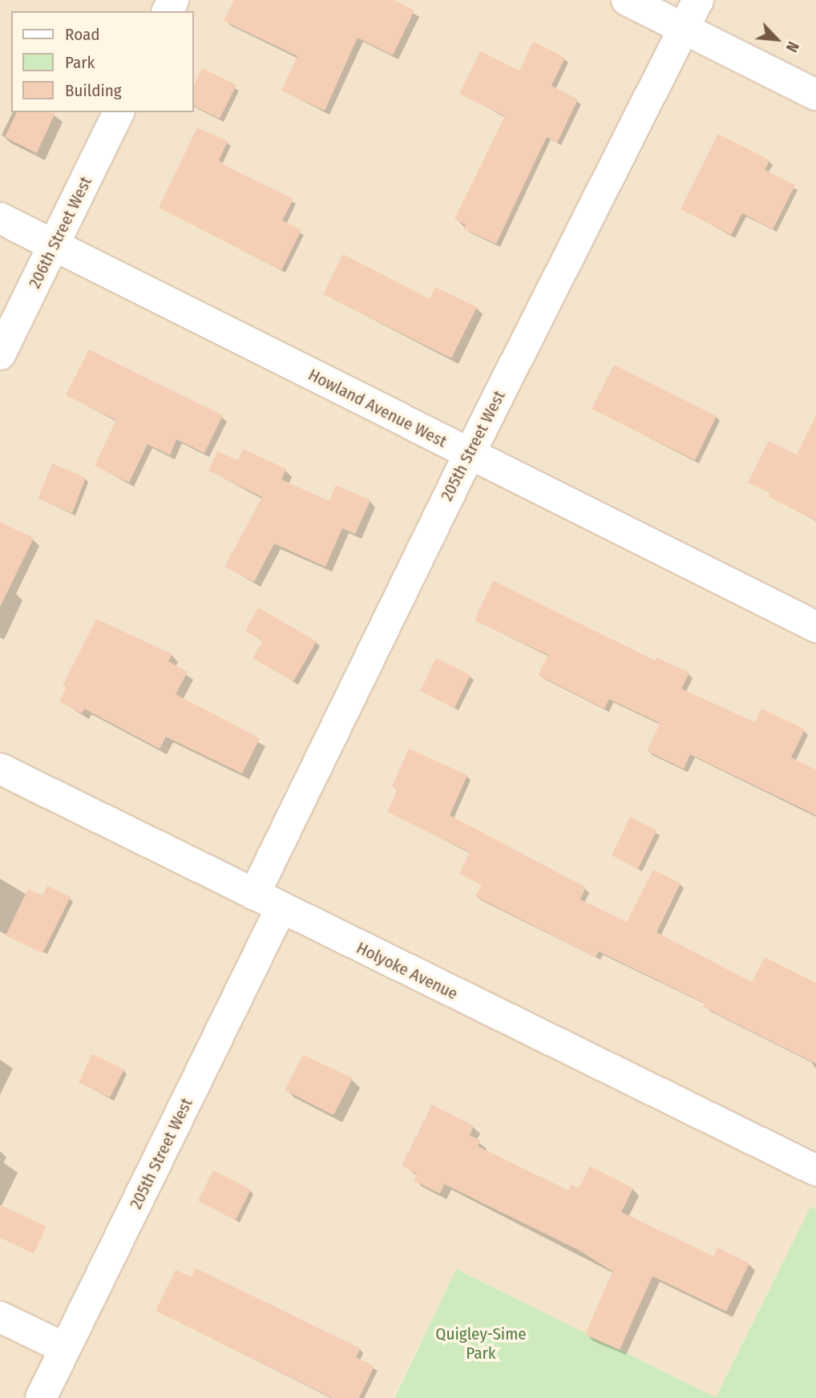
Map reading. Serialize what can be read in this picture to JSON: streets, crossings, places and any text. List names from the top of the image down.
{
  "streets": {
    "street": [
      "206th Street West",
      "Howland Avenue West",
      "205th Street West",
      "Holyoke Avenue"
    ]
  },
  "crossings": [
    ["206th Street West", "Howland Avenue West"],
    ["Howland Avenue West", "205th Street West"],
    ["205th Street West", "Holyoke Avenue"]
  ],
  "parks": ["Quigley-Sime Park"],
  "legend": ["Road", "Park", "Building"],
  "north": "bottom right"
}
